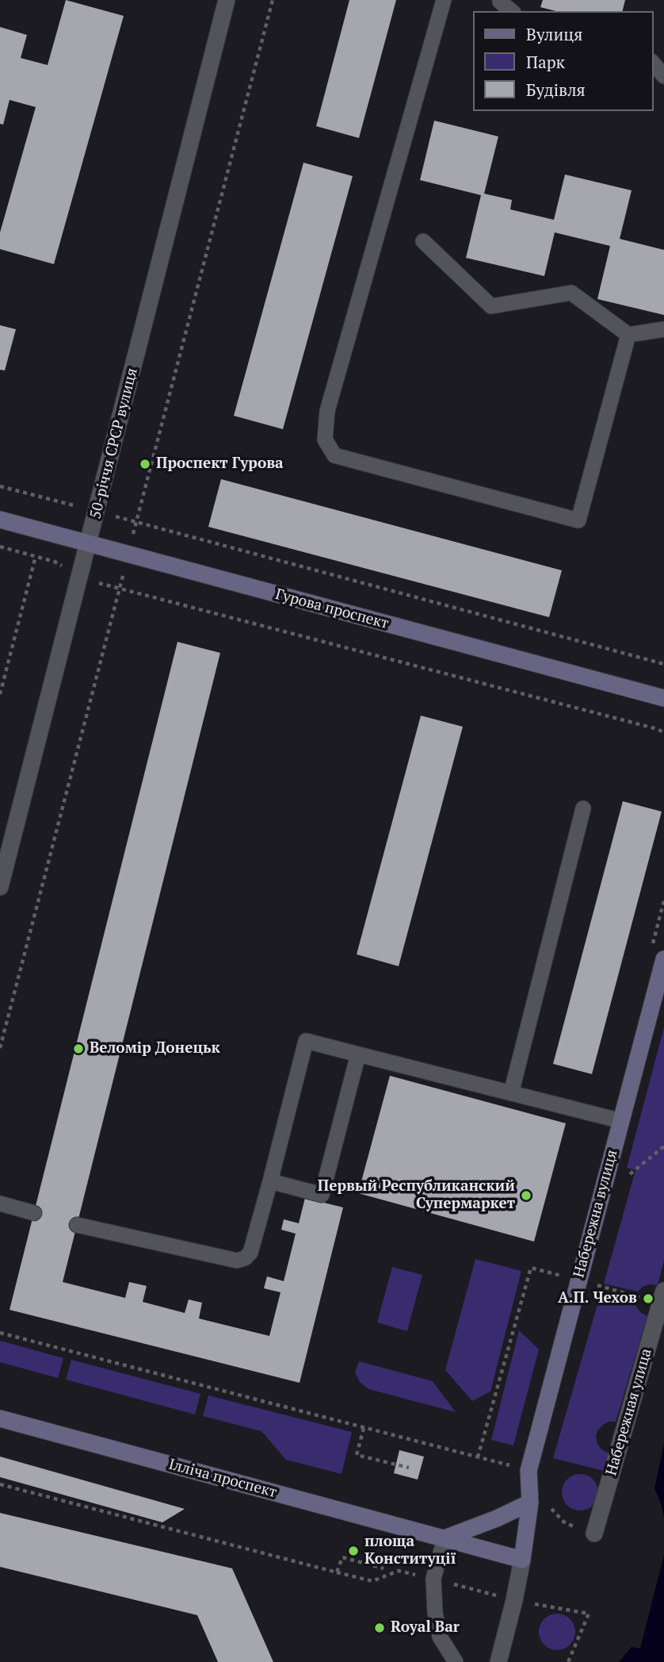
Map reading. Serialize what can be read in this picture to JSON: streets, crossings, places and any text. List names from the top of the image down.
{
  "streets": {
    "main road": ["Гурова проспект", "Набережна вулиця", "Ілліча проспект"],
    "street": ["50-річчя СРСР вулиця", "Набережная улица"]
  },
  "crossings": [
    ["50-річчя СРСР вулиця", "Гурова проспект"]
  ],
  "places": [
    "Проспект Гурова",
    "Веломір Донецьк",
    "Первый Республиканский Супермаркет",
    "А.П. Чехов",
    "площа Конституції",
    "Royal Bar"
  ],
  "legend": ["Вулиця", "Парк", "Будівля"]
}
